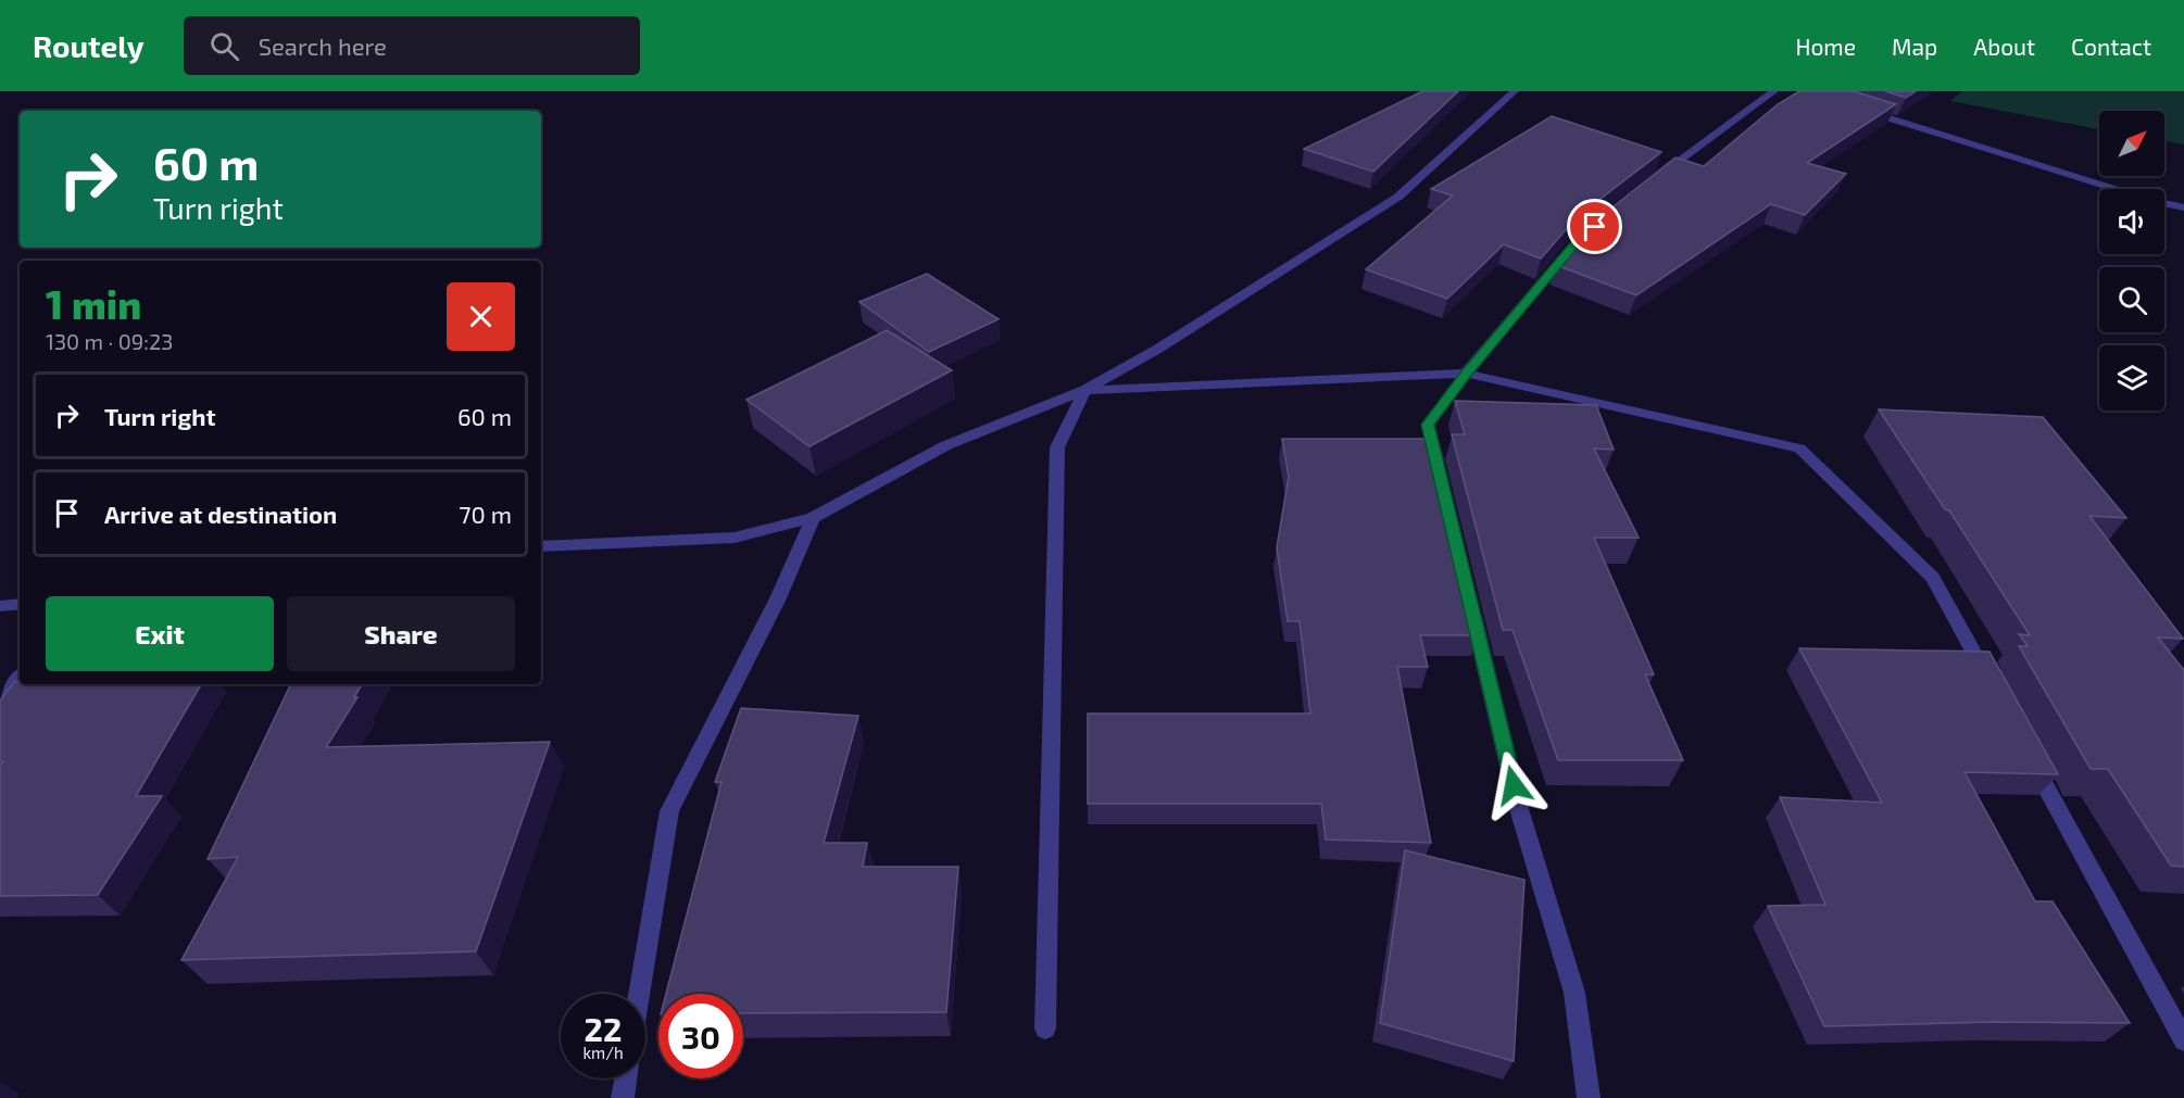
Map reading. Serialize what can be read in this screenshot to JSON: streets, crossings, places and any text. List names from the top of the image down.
{
  "north": "top right",
  "page": {
    "header": "Routely",
    "search": "Search here",
    "nav": [
      "Home",
      "Map",
      "About",
      "Contact"
    ],
    "turn": ["60 m", "Turn right"],
    "heading": ["1 min", "130 m · 09:23"],
    "list": [
      {
        "name": "Turn right",
        "value": "60 m"
      },
      {
        "name": "Arrive at destination",
        "value": "70 m"
      }
    ],
    "buttons": ["Exit", "Share"],
    "speed": "22 km/h",
    "limit": "30"
  }
}
